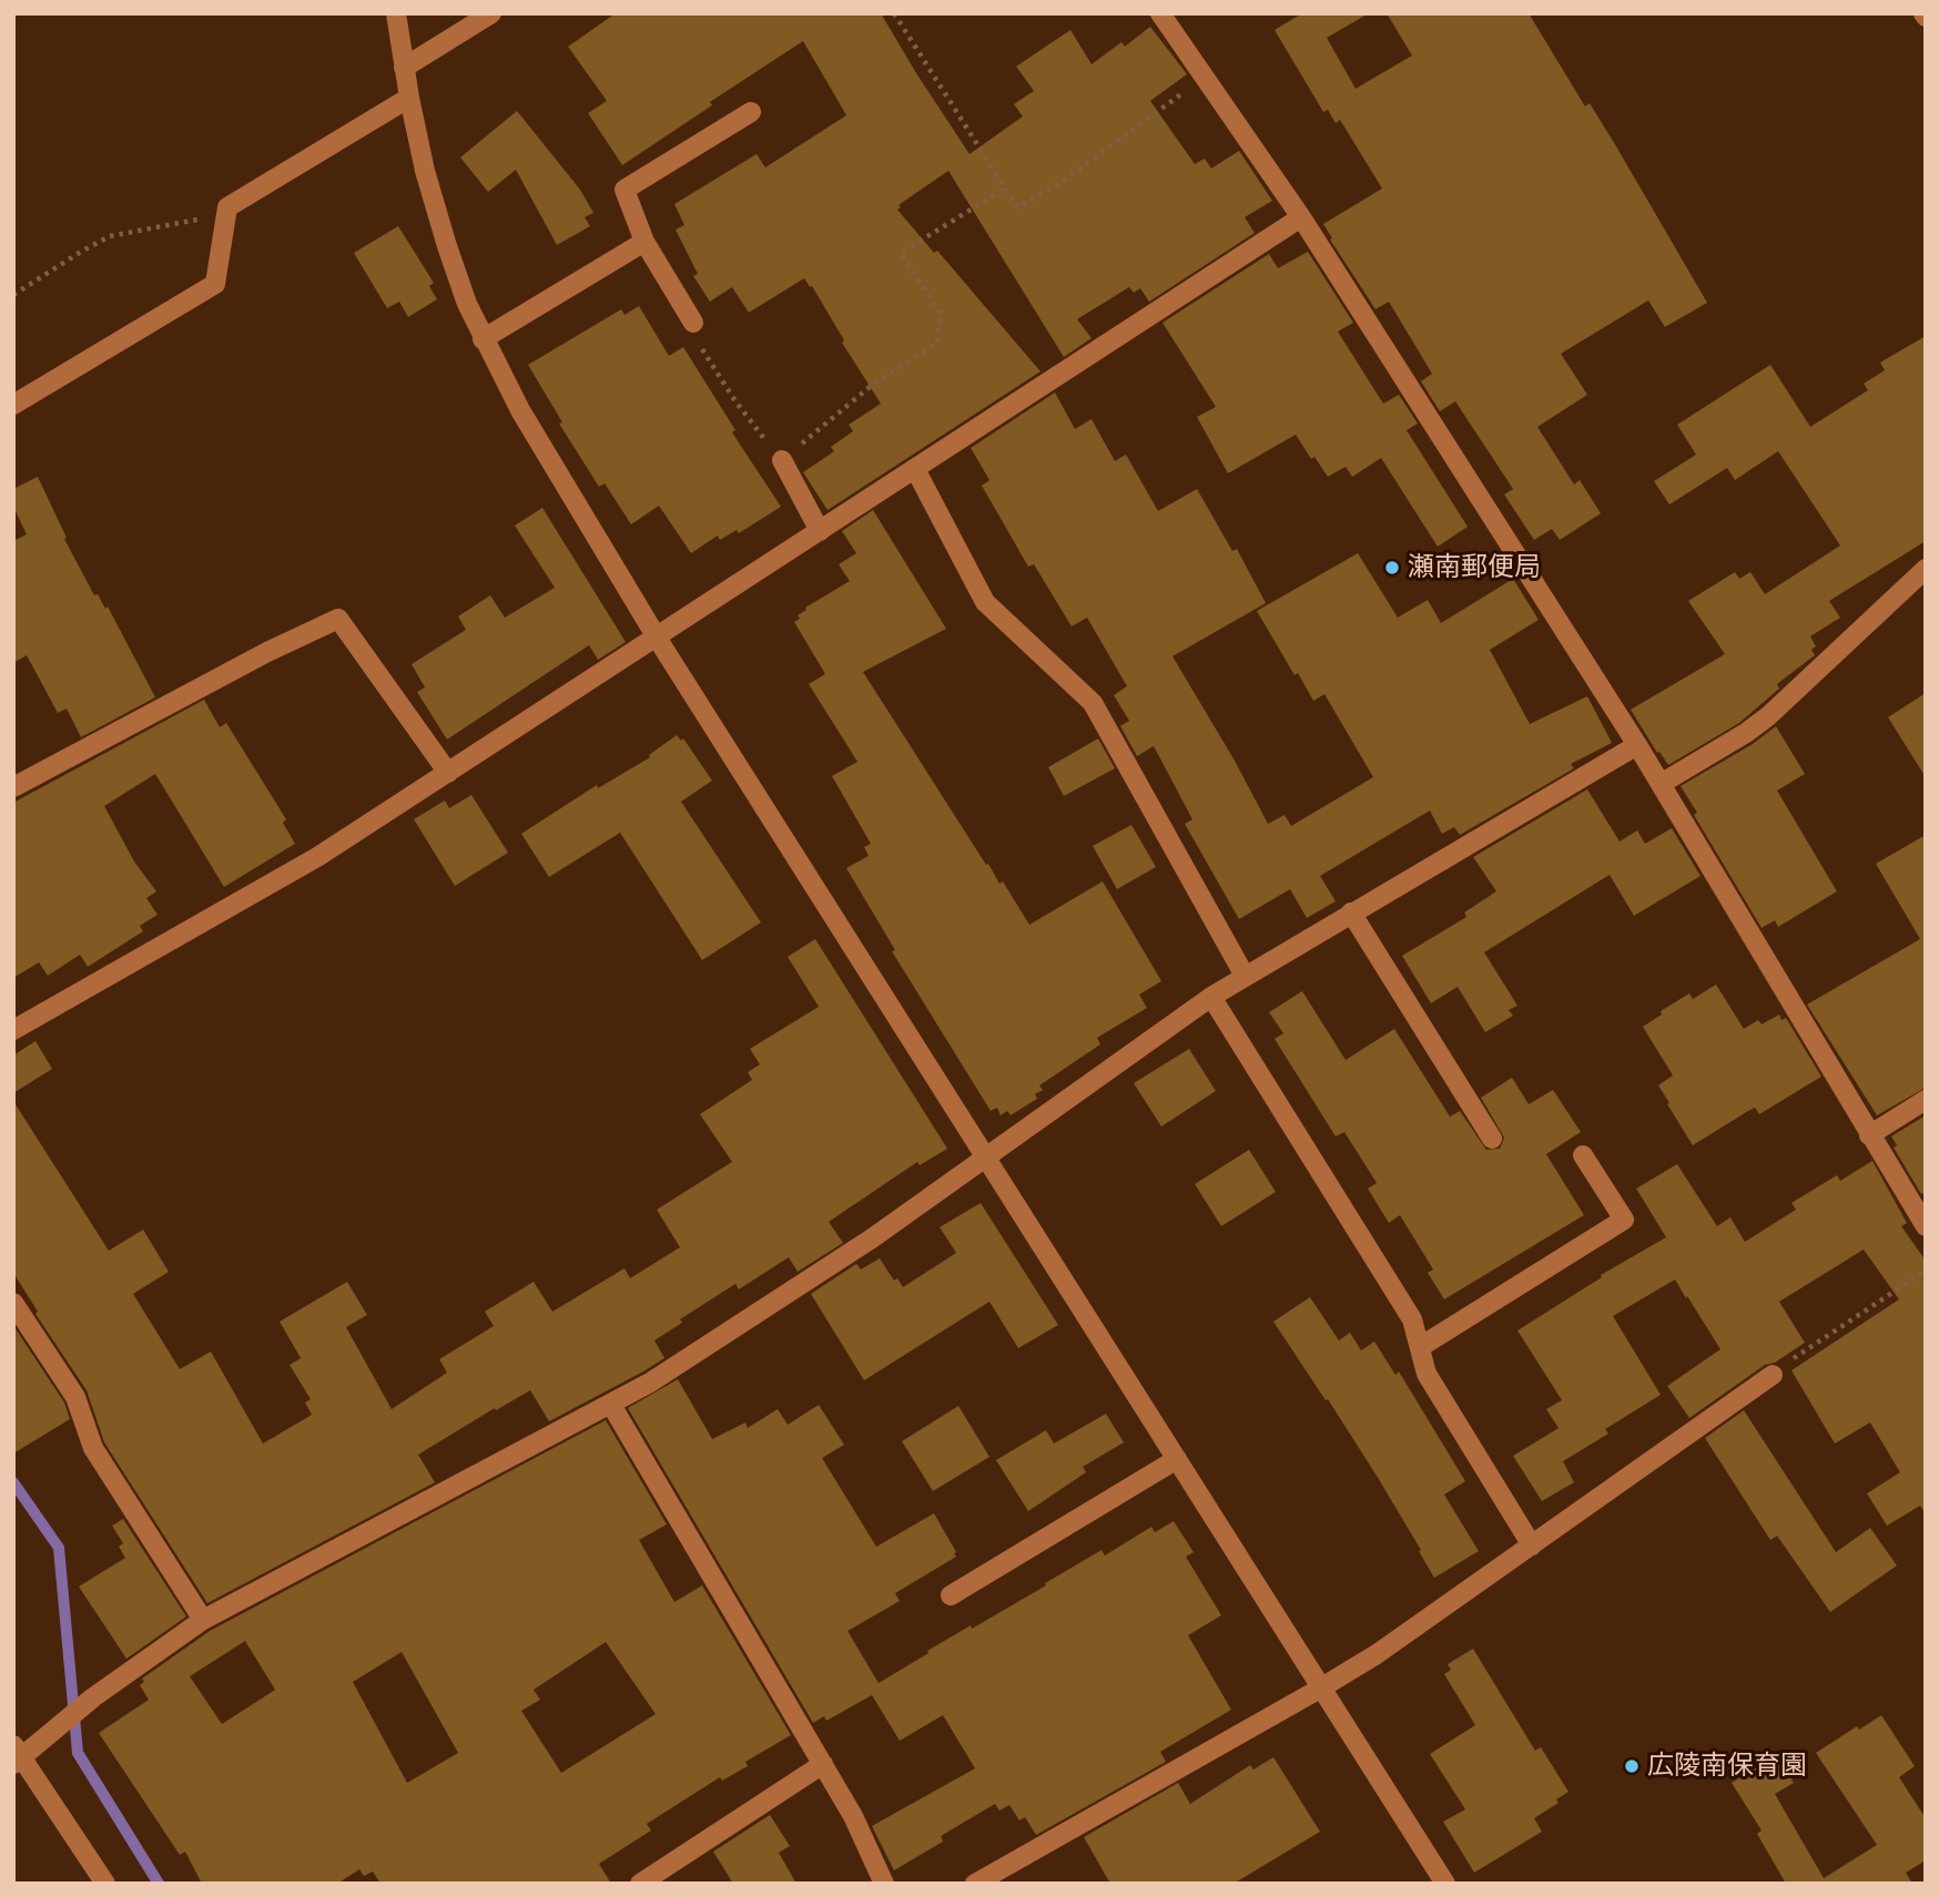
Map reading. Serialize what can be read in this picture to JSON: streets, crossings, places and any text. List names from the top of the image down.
{
  "places": ["瀬南郵便局", "広陵南保育園"]
}
